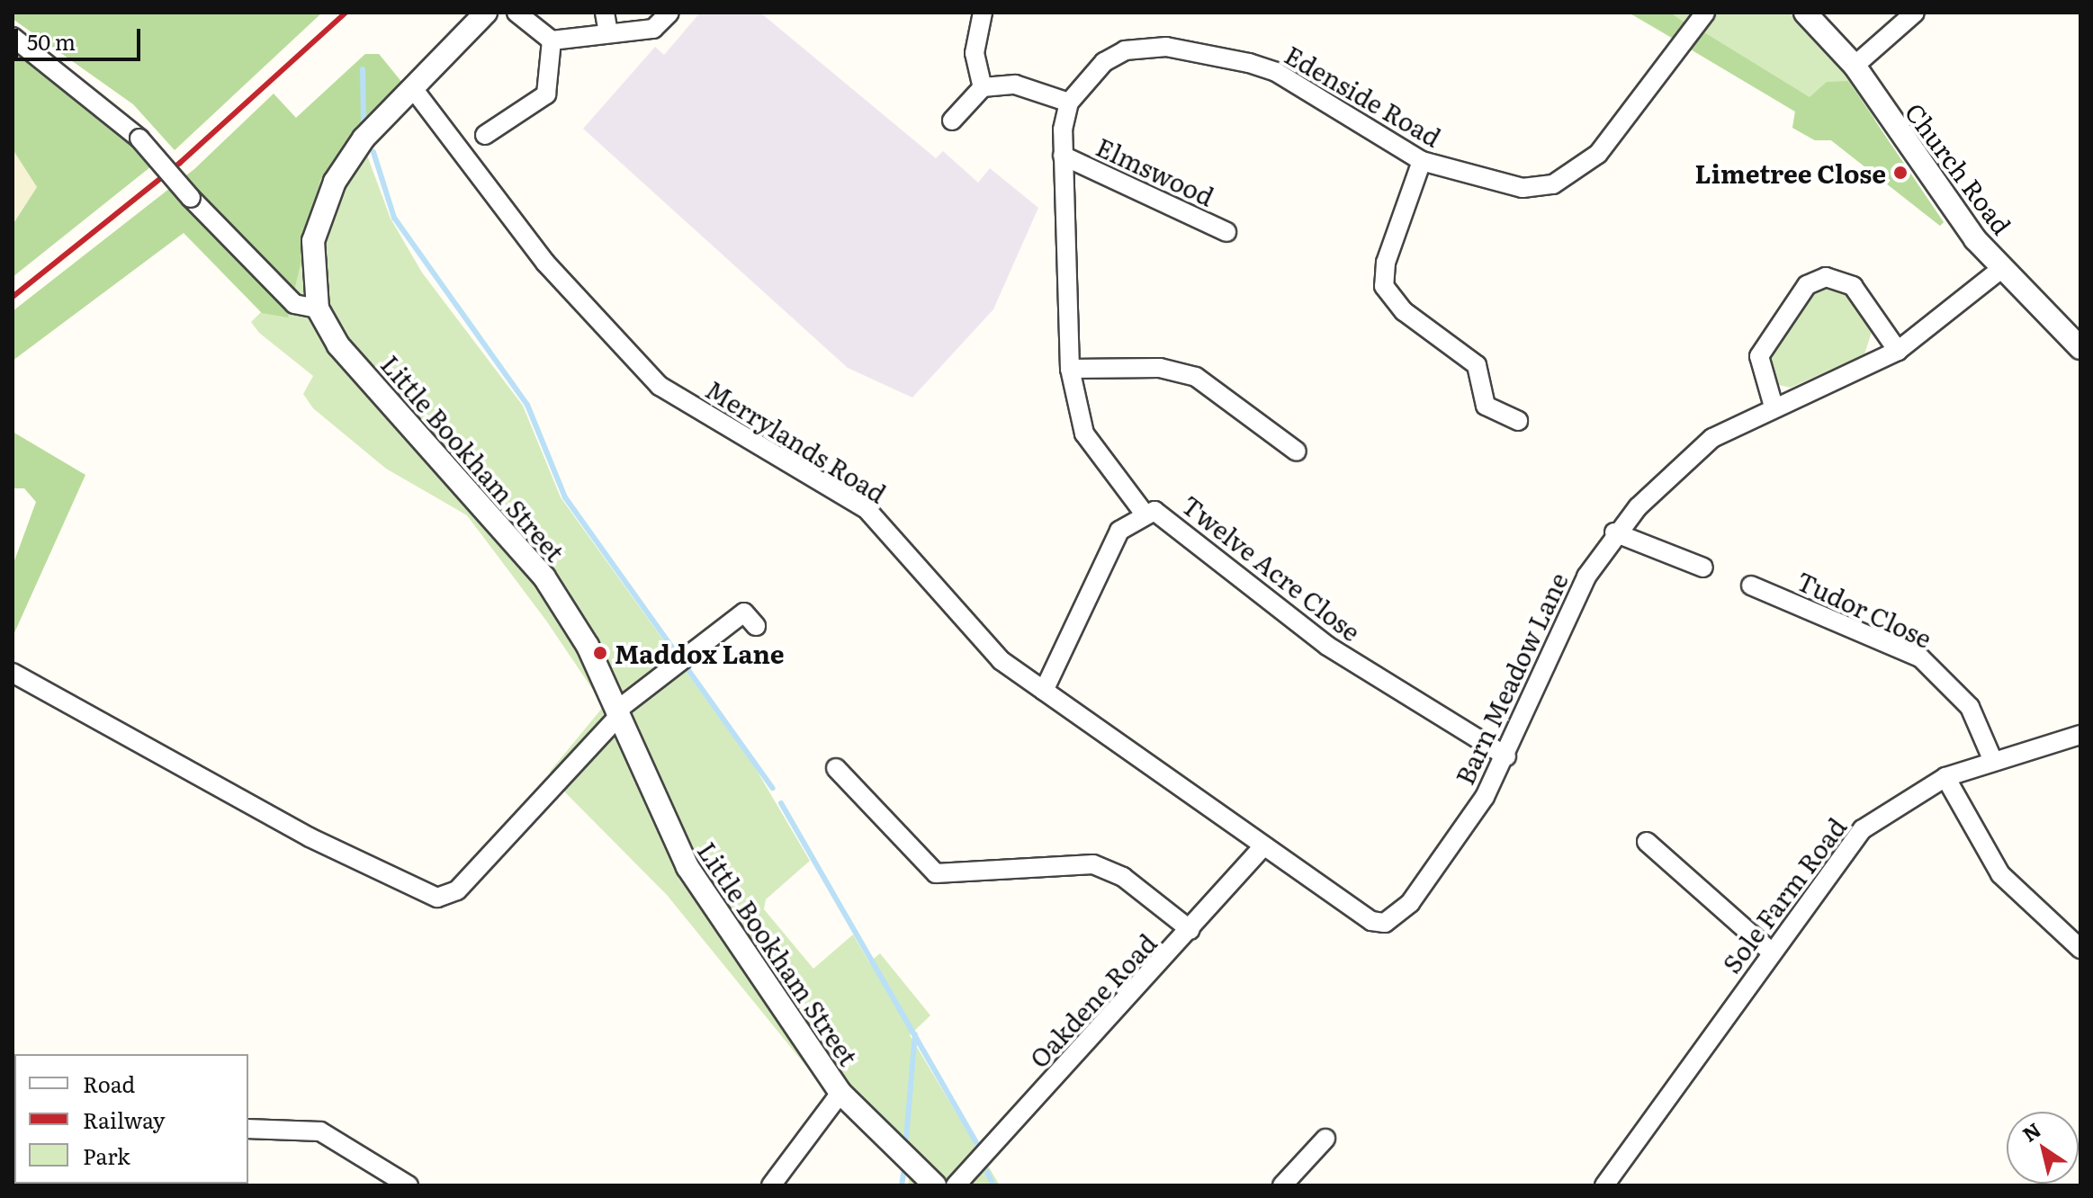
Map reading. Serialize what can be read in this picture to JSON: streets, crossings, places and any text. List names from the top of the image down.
{
  "streets": {
    "street": [
      "Edenside Road",
      "Church Road",
      "Elmswood",
      "Merrylands Road",
      "Little Bookham Street",
      "Twelve Acre Close",
      "Tudor Close",
      "Barn Meadow Lane",
      "Sole Farm Road",
      "Oakdene Road"
    ]
  },
  "crossings": [
    ["Church Road", "Barn Meadow Lane"],
    ["Merrylands Road", "Little Bookham Street"],
    ["Merrylands Road", "Twelve Acre Close"],
    ["Merrylands Road", "Barn Meadow Lane"],
    ["Merrylands Road", "Oakdene Road"],
    ["Twelve Acre Close", "Barn Meadow Lane"],
    ["Tudor Close", "Sole Farm Road"],
    ["Barn Meadow Lane", "Oakdene Road"]
  ],
  "places": ["Limetree Close", "Maddox Lane"],
  "legend": ["Road", "Railway", "Park"],
  "scale_bar": "50 m",
  "north": "top left"
}
